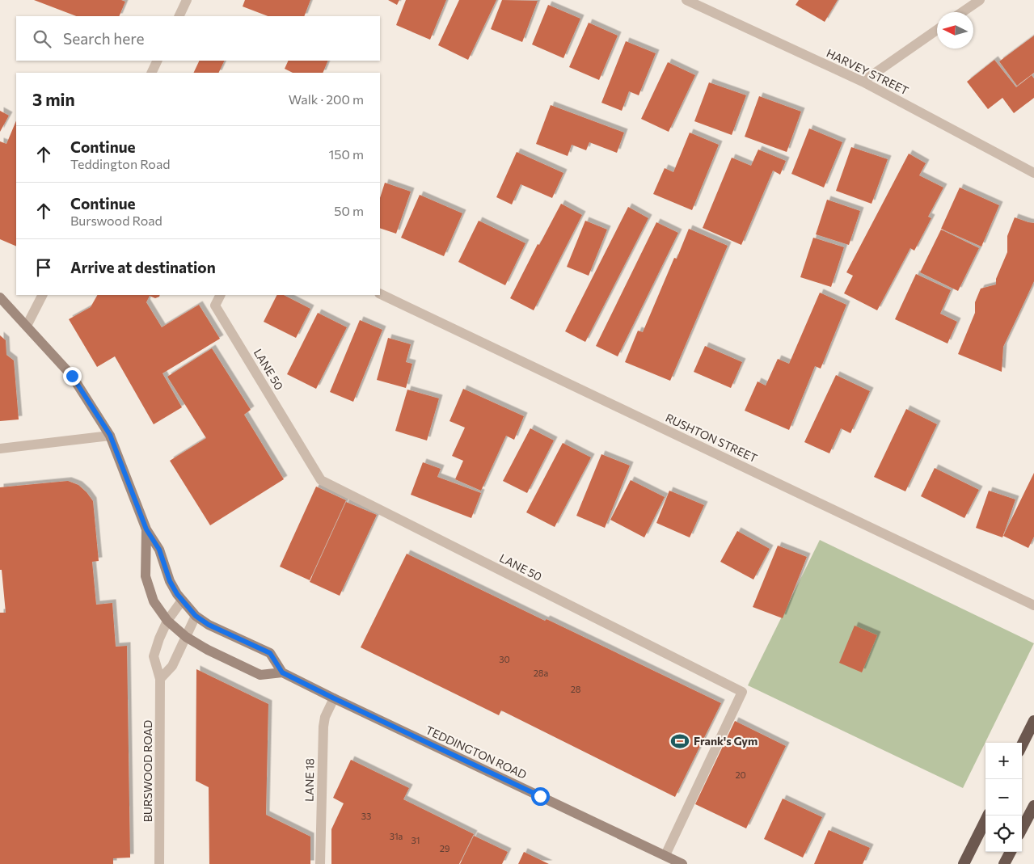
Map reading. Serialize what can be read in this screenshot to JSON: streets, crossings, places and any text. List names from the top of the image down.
{
  "streets": {
    "main road": ["TEDDINGTON ROAD"],
    "street": [
      "HARVEY STREET",
      "LANE 50",
      "RUSHTON STREET",
      "BURSWOOD ROAD",
      "LANE 18"
    ]
  },
  "crossings": [
    ["LANE 50", "TEDDINGTON ROAD"],
    ["TEDDINGTON ROAD", "LANE 18"]
  ],
  "places": {
    "sports": ["Frank's Gym"]
  },
  "house_numbers": [
    "30",
    "28a",
    "28",
    "20",
    "33",
    "31a",
    "31",
    "29"
  ],
  "north": "left",
  "page": {
    "search": "Search here",
    "heading": ["3 min", "Walk · 200 m"],
    "list": [
      ["Continue", "Teddington Road", "150 m"],
      ["Continue", "Burswood Road", "50 m"],
      "Arrive at destination"
    ],
    "map_buttons": ["+", "−"]
  }
}
